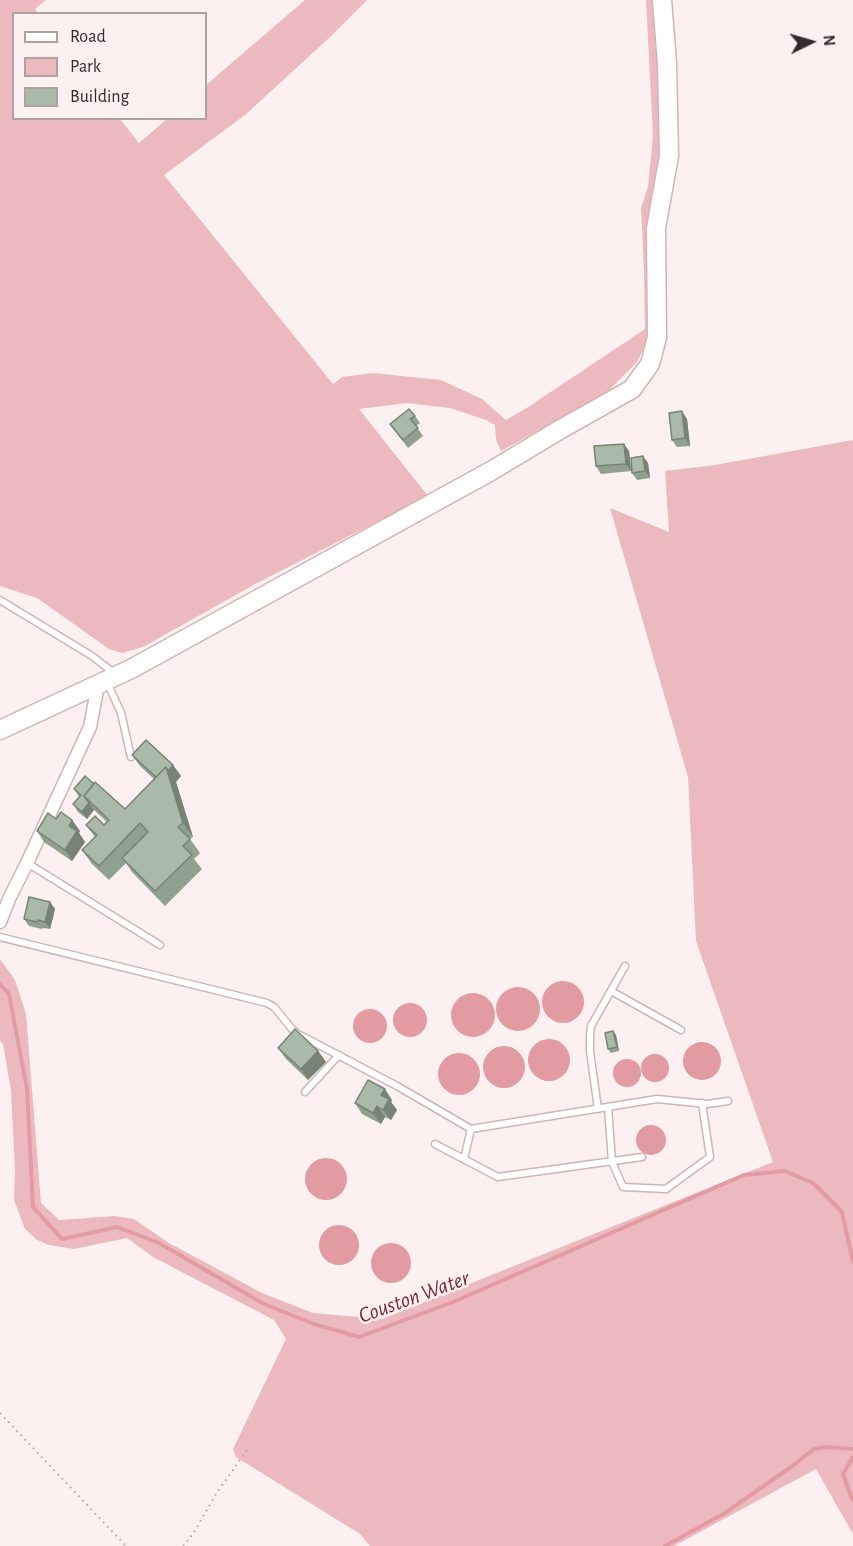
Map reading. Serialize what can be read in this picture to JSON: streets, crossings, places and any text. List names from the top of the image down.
{
  "water": ["Couston Water"],
  "legend": ["Road", "Park", "Building"],
  "north": "right"
}
